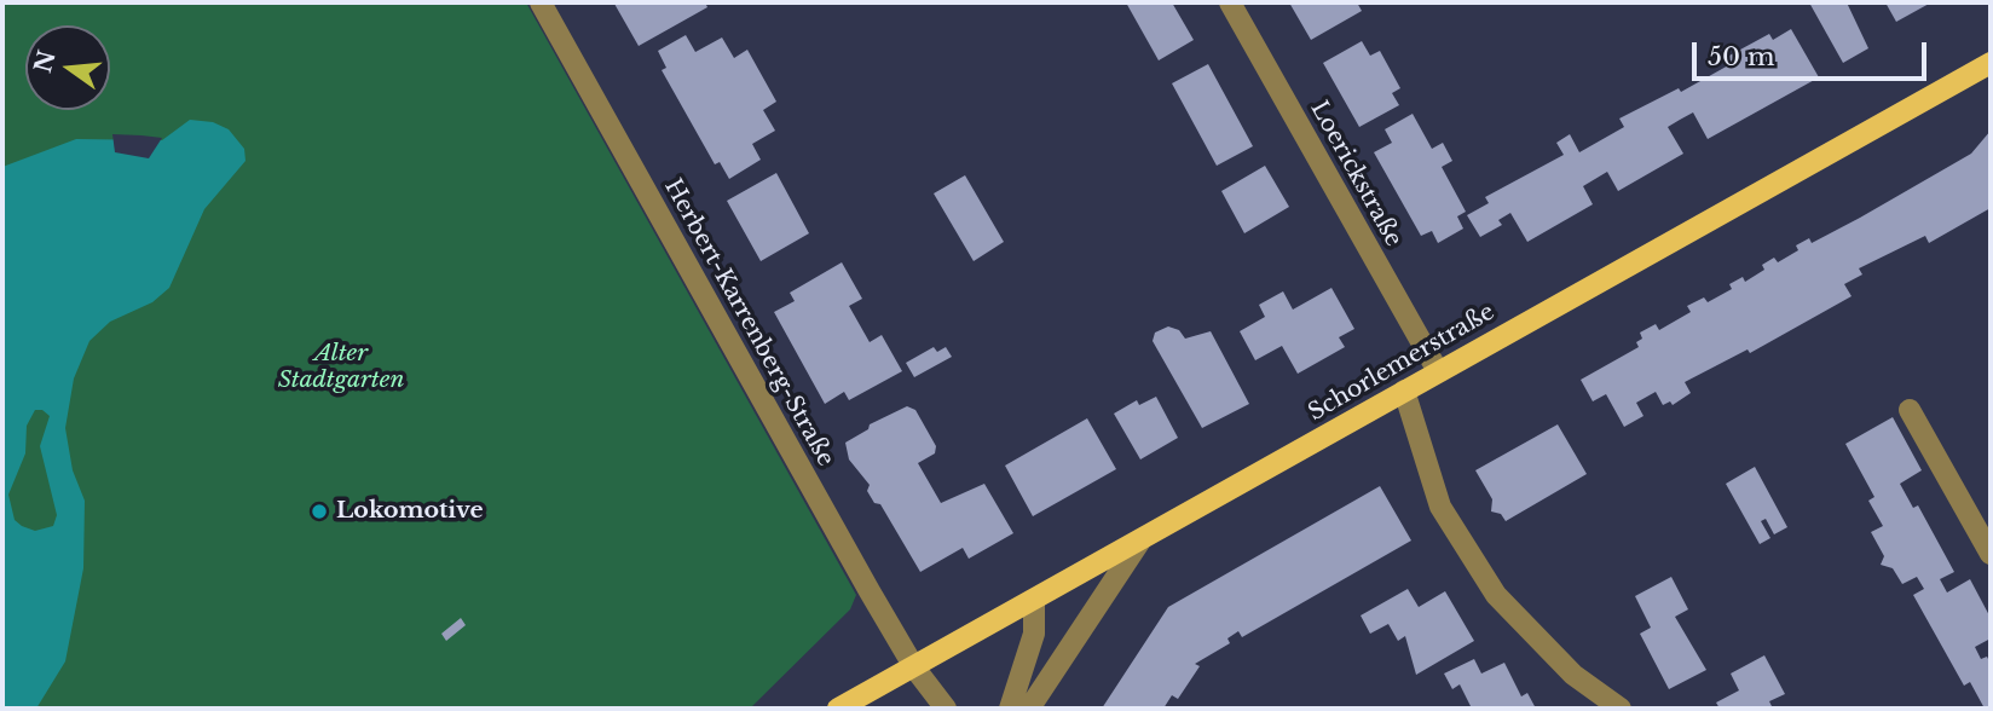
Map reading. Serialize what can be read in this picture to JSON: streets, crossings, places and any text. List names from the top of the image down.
{
  "streets": {
    "main road": ["Schorlemerstraße"],
    "street": ["Loerickstraße", "Herbert-Karrenberg-Straße"]
  },
  "crossings": [
    ["Loerickstraße", "Schorlemerstraße"],
    ["Herbert-Karrenberg-Straße", "Schorlemerstraße"]
  ],
  "parks": ["Alter Stadtgarten"],
  "places": ["Lokomotive"],
  "scale_bar": "50 m",
  "north": "left"
}
